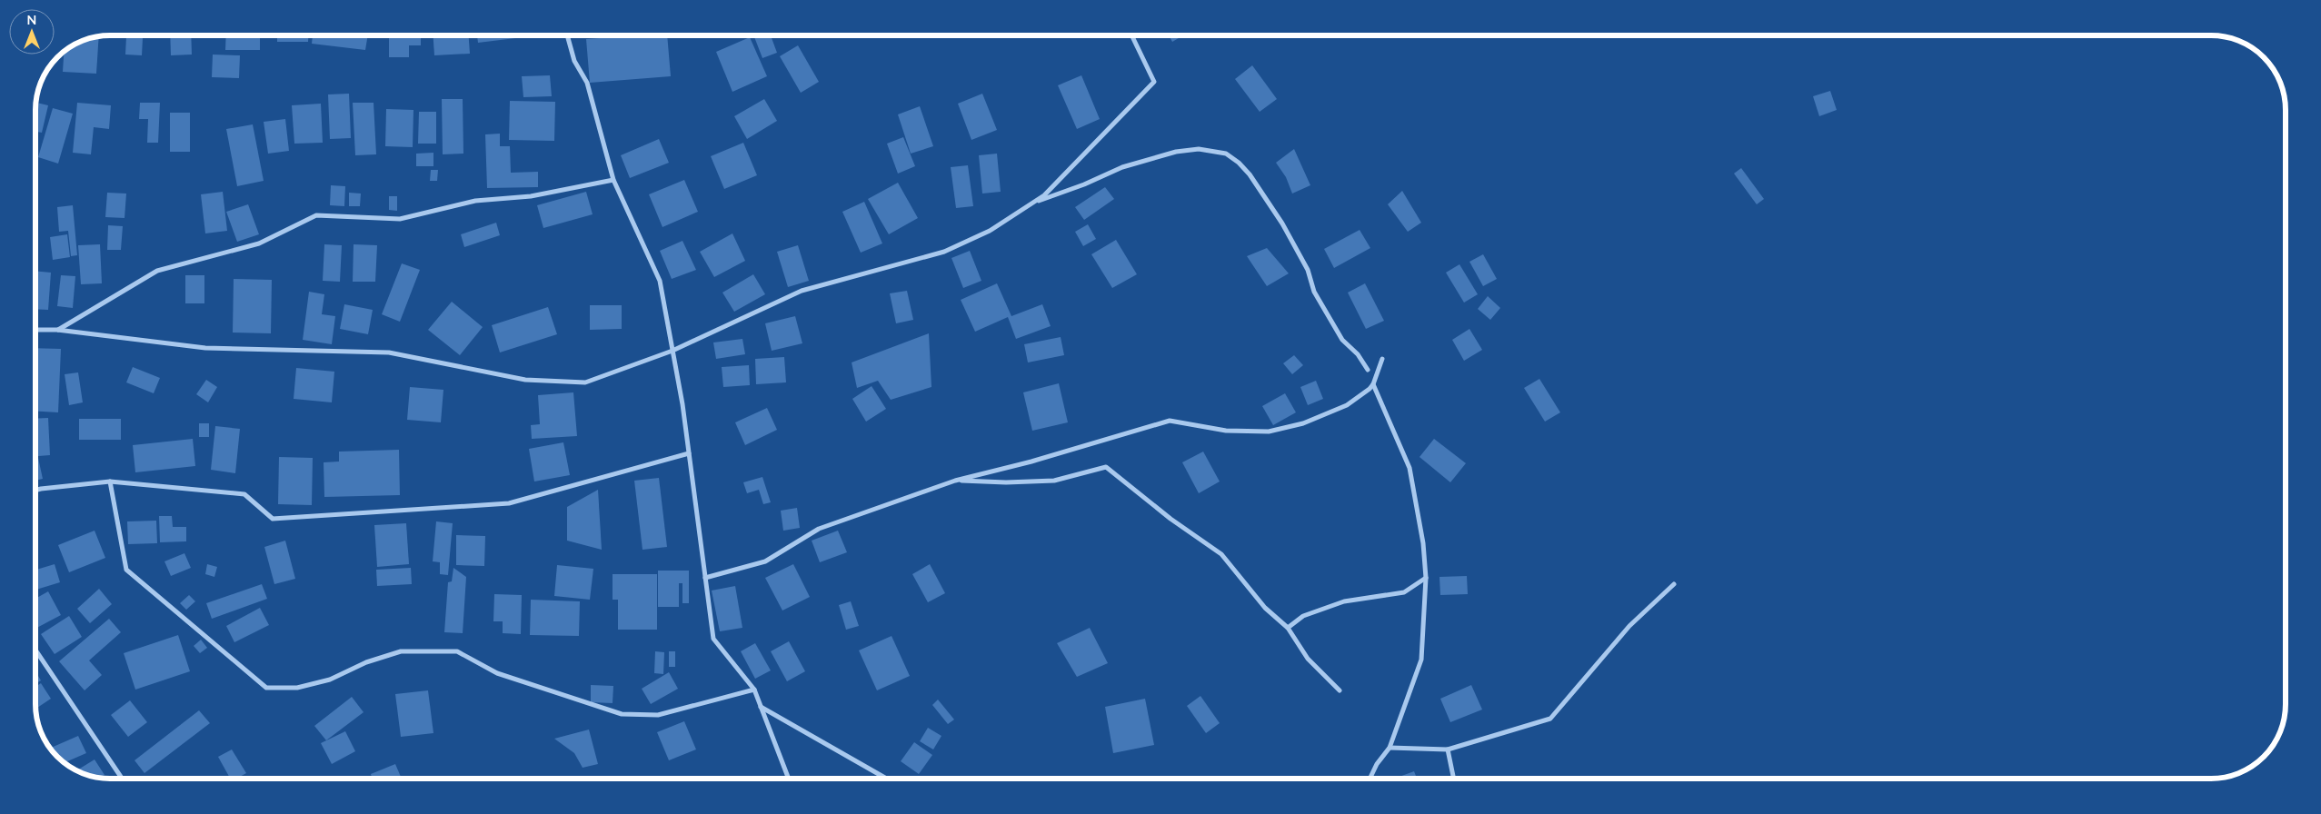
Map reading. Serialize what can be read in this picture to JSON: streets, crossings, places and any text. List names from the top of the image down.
{
  "north": "top"
}
